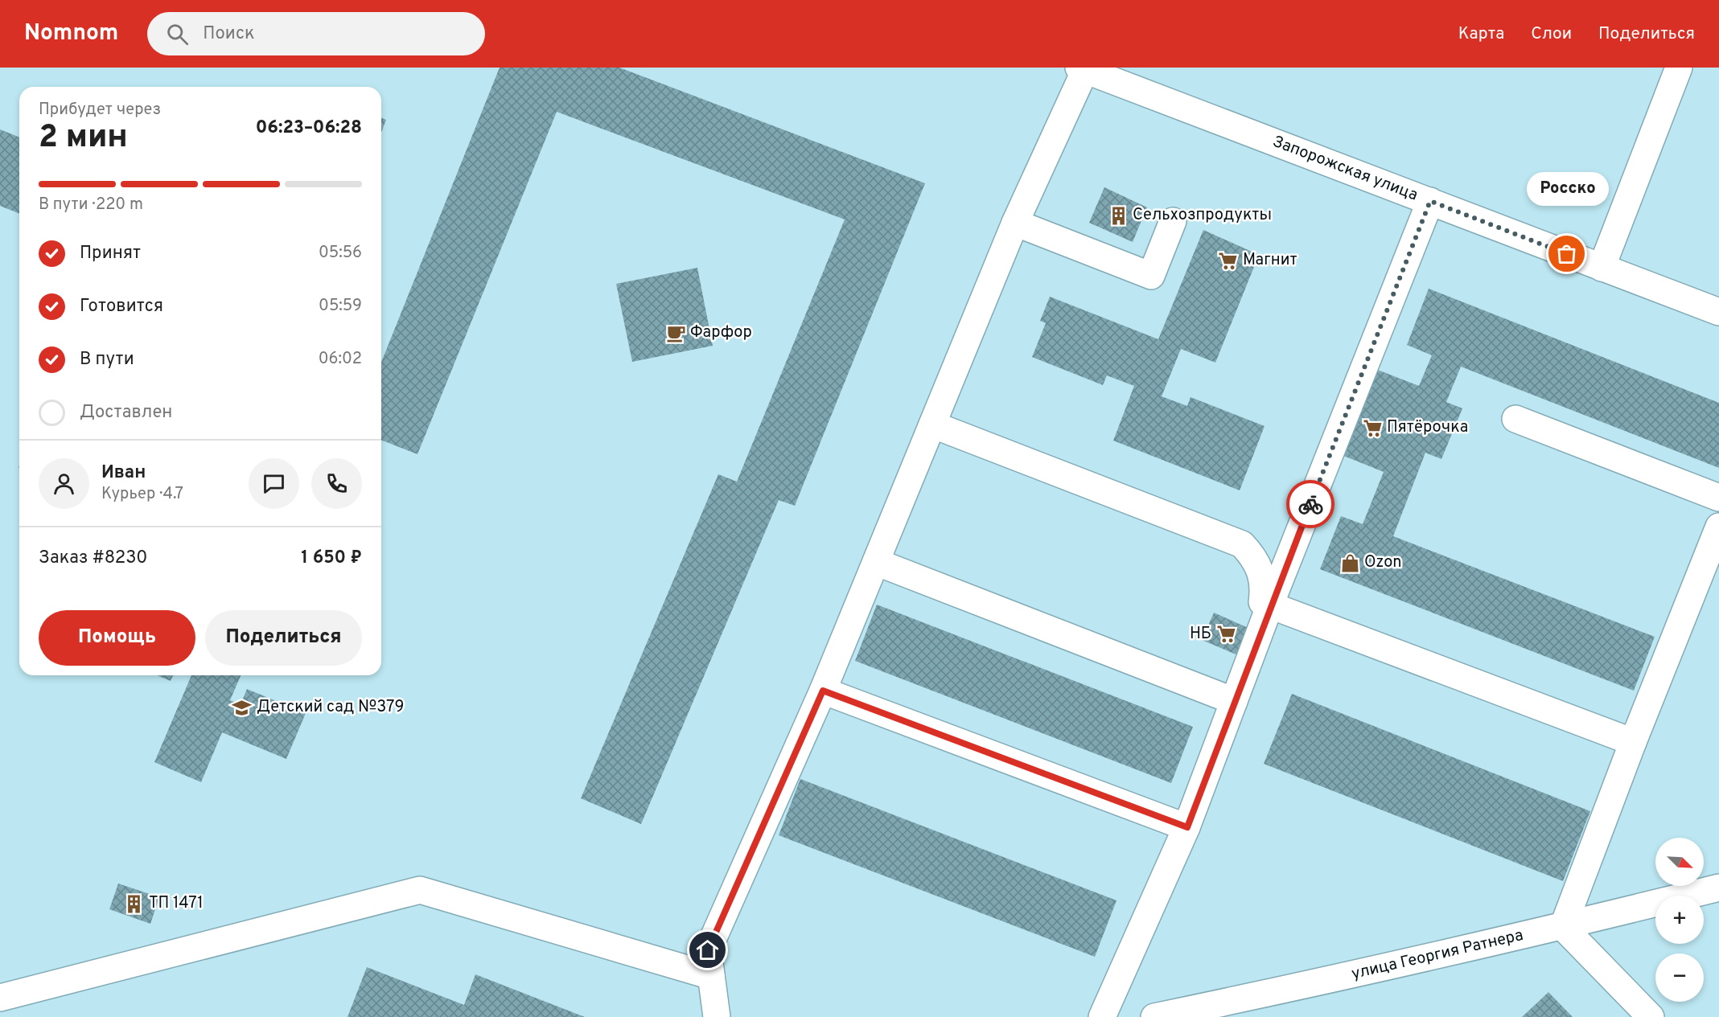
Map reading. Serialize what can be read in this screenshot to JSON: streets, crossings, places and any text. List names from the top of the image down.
{
  "streets": {
    "street": ["Запорожская улица", "улица Георгия Ратнера"]
  },
  "places": {
    "building": ["Сельхозпродукты", "ТП 1471"],
    "other": ["Росско"],
    "supermarket": ["Магнит", "Пятёрочка", "НБ"],
    "cafe": ["Фарфор"],
    "shop": ["Ozon"],
    "school or university": ["Детский сад №379"]
  },
  "north": "bottom right",
  "page": {
    "header": "Nomnom",
    "search": "Поиск",
    "nav": ["Карта", "Слои", "Поделиться"],
    "heading": ["2 мин", "Прибудет через", "06:23–06:28"],
    "panel": [
      "Иван",
      "Курьер · 4.7",
      "Заказ #8230",
      "1 650 ₽"
    ],
    "bar": "В пути · 220 m",
    "bubble": "Росско",
    "list": [
      ["Принят", "05:56"],
      ["Готовится", "05:59"],
      ["В пути", "06:02"],
      "Доставлен"
    ],
    "buttons": ["Помощь", "Поделиться"],
    "map_buttons": ["+", "−"]
  }
}
